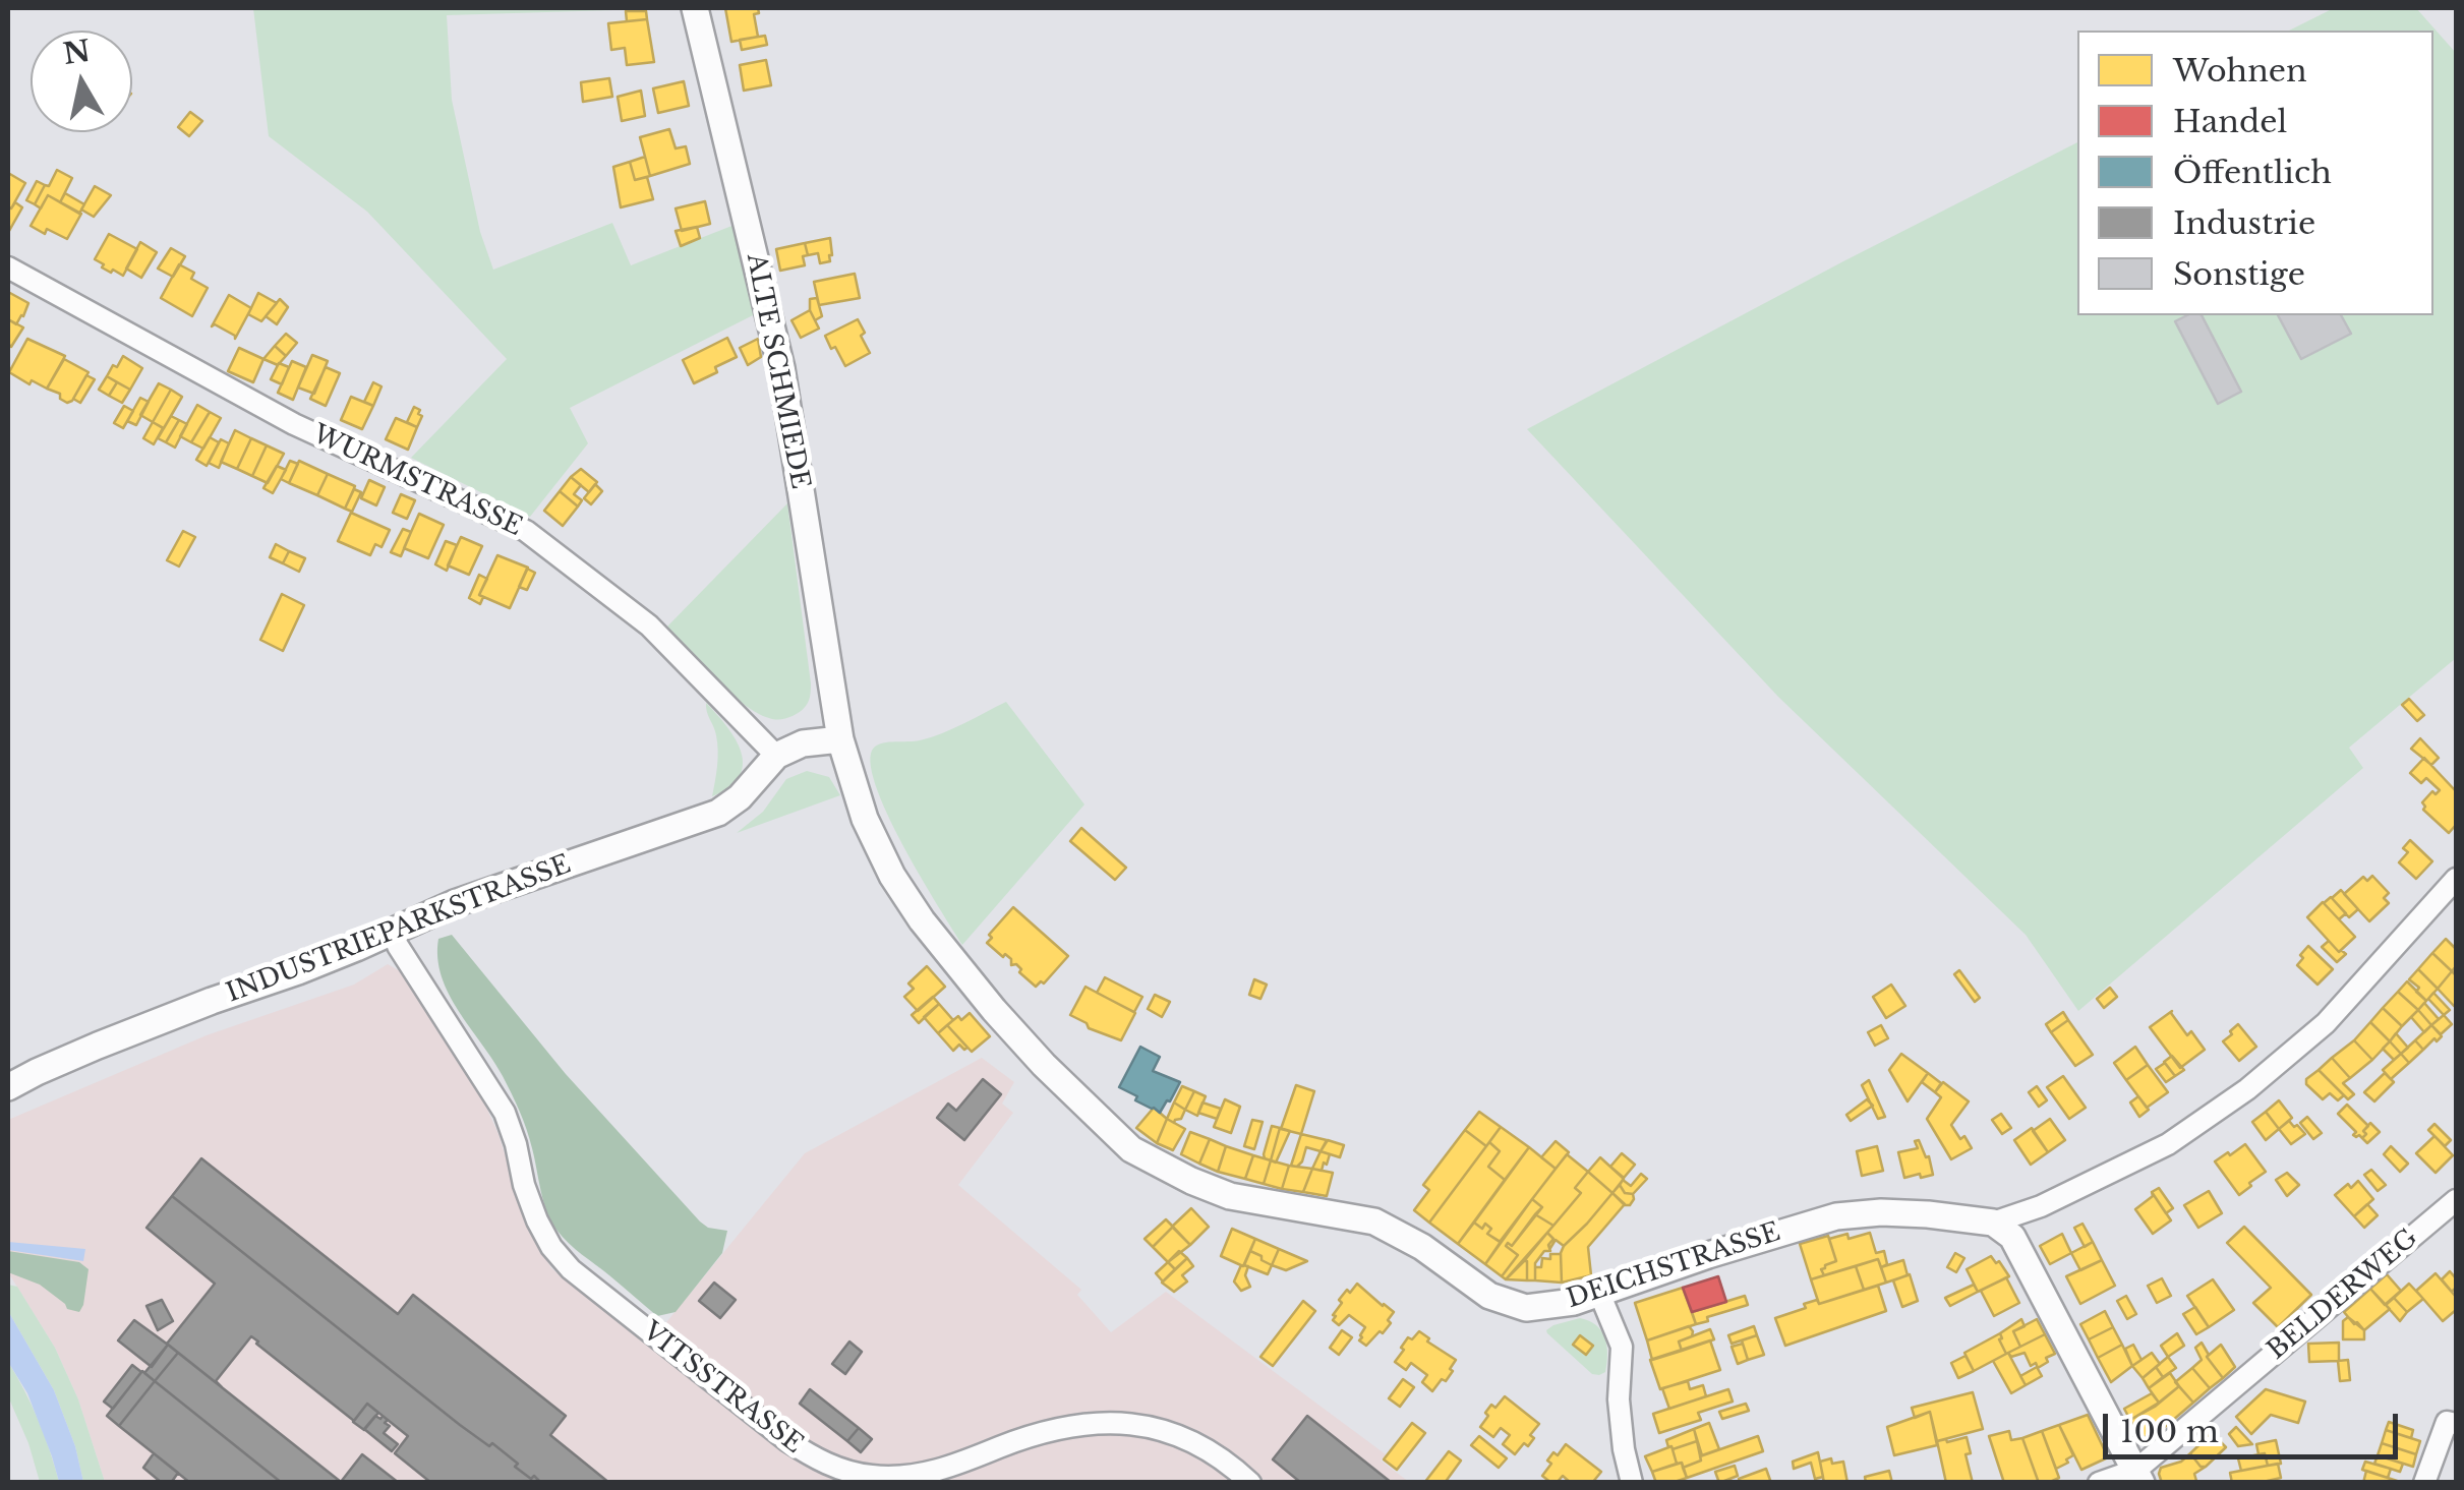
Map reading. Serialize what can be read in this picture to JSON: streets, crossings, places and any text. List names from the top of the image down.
{
  "streets": {
    "street": [
      "ALTE SCHMIEDE",
      "WURMSTRASSE",
      "INDUSTRIEPARKSTRASSE",
      "DEICHSTRASSE",
      "BELDERWEG",
      "VITSSTRASSE"
    ]
  },
  "crossings": [
    ["ALTE SCHMIEDE", "DEICHSTRASSE"],
    ["WURMSTRASSE", "INDUSTRIEPARKSTRASSE"],
    ["INDUSTRIEPARKSTRASSE", "VITSSTRASSE"]
  ],
  "legend": [
    "Wohnen",
    "Handel",
    "Öffentlich",
    "Industrie",
    "Sonstige"
  ],
  "scale_bar": "100 m",
  "north": "top"
}
